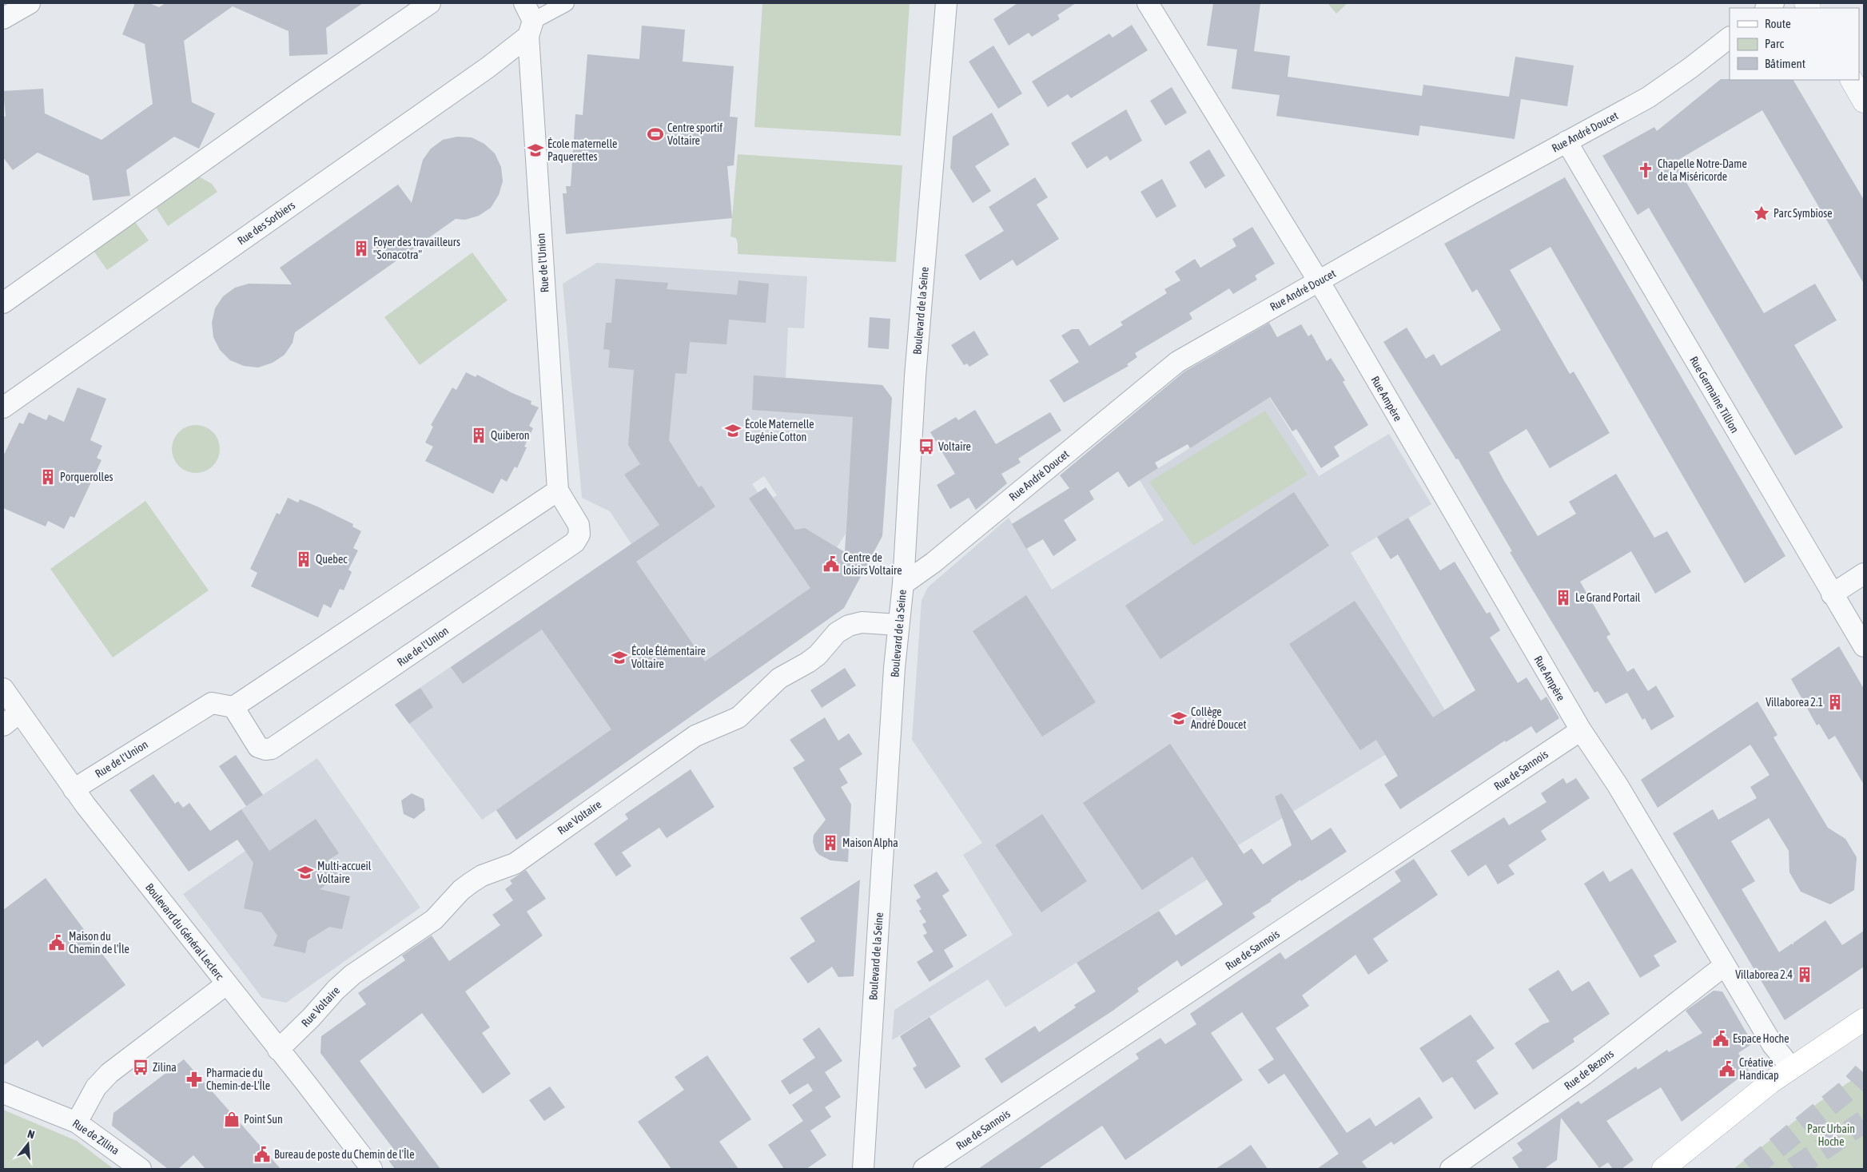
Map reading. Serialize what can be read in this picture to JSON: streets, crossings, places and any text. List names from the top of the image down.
{
  "streets": {
    "street": [
      "Rue André Doucet",
      "Rue des Sorbiers",
      "Rue de l'Union",
      "Boulevard de la Seine",
      "Rue Germaine Tillion",
      "Rue Ampère",
      "Rue de Sannois",
      "Rue Voltaire",
      "Boulevard du Général Leclerc",
      "Rue de Bezons",
      "Rue de Zilina"
    ]
  },
  "crossings": [
    ["Rue André Doucet", "Boulevard de la Seine"],
    ["Rue André Doucet", "Rue Germaine Tillion"],
    ["Rue André Doucet", "Rue Ampère"],
    ["Rue des Sorbiers", "Rue de l'Union"],
    ["Rue de l'Union", "Boulevard du Général Leclerc"],
    ["Boulevard de la Seine", "Rue Voltaire"],
    ["Rue Ampère", "Rue de Sannois"],
    ["Rue Ampère", "Rue de Bezons"],
    ["Rue Voltaire", "Boulevard du Général Leclerc"]
  ],
  "parks": ["Parc Urbain Hoche"],
  "places": {
    "sports": ["Centre sportif Voltaire"],
    "school or university": [
      "École maternelle Paquerettes",
      "École Maternelle Eugénie Cotton",
      "École Élémentaire Voltaire",
      "Collège André Doucet",
      "Multi-accueil Voltaire"
    ],
    "church": ["Chapelle Notre-Dame de la Miséricorde"],
    "place": ["Parc Symbiose"],
    "building": [
      "Foyer des travailleurs \"Sonacotra\"",
      "Quiberon",
      "Porquerolles",
      "Quebec",
      "Le Grand Portail",
      "Villaborea 2.1",
      "Maison Alpha",
      "Villaborea 2.4"
    ],
    "bus stop": ["Voltaire", "Zilina"],
    "public building": [
      "Centre de loisirs Voltaire",
      "Maison du Chemin de l'Île",
      "Espace Hoche",
      "Créative Handicap",
      "Bureau de poste du Chemin de l'Île"
    ],
    "pharmacy": ["Pharmacie du Chemin-de-L'Île"],
    "shop": ["Point Sun"]
  },
  "legend": ["Route", "Parc", "Bâtiment"],
  "north": "top"
}
